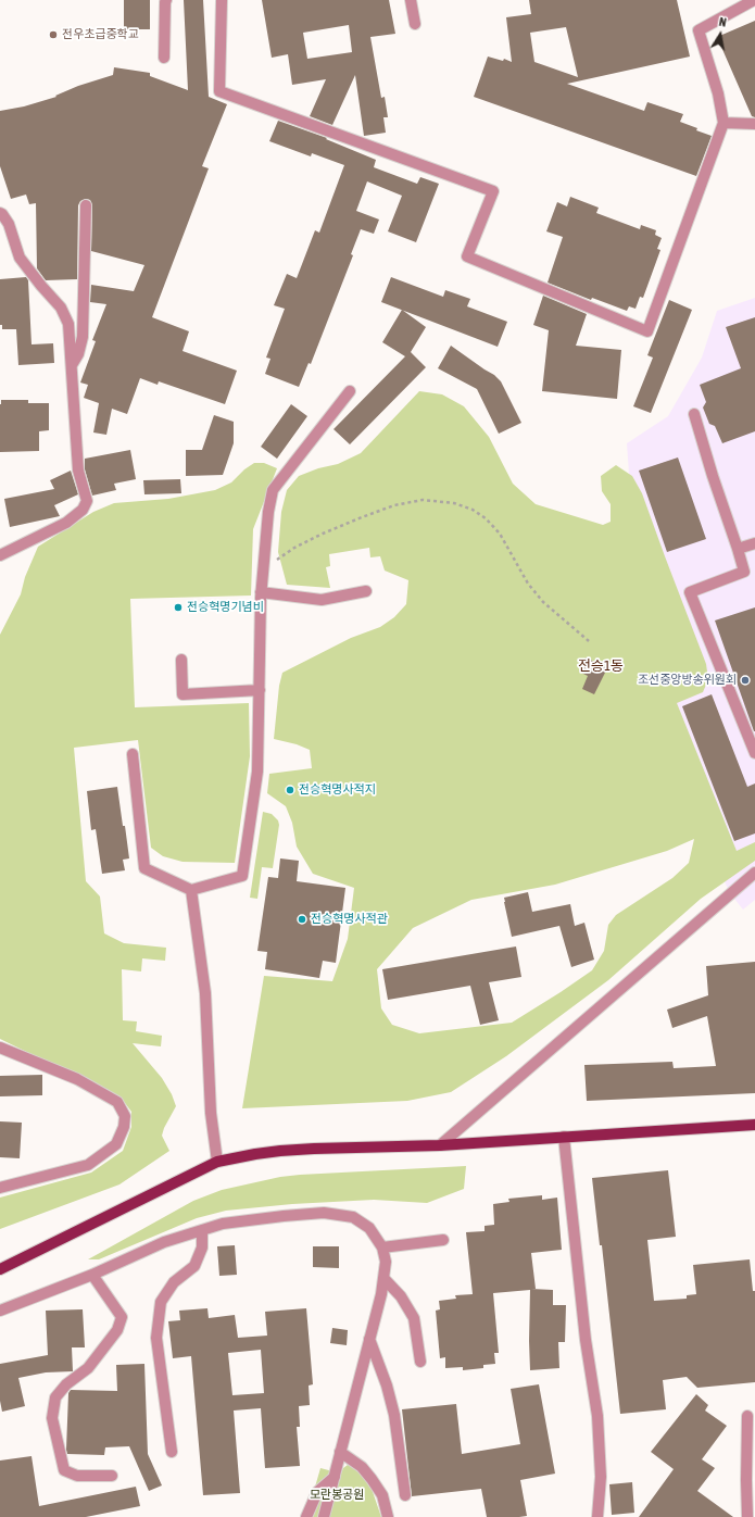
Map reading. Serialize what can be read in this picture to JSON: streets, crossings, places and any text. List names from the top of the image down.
{
  "districts": ["전승1동"],
  "parks": ["모란봉공원"],
  "places": [
    "전우초급중학교",
    "전승혁명기념비",
    "조선중앙방송위원회",
    "전승혁명사적지",
    "전승혁명사적관"
  ],
  "north": "top"
}
